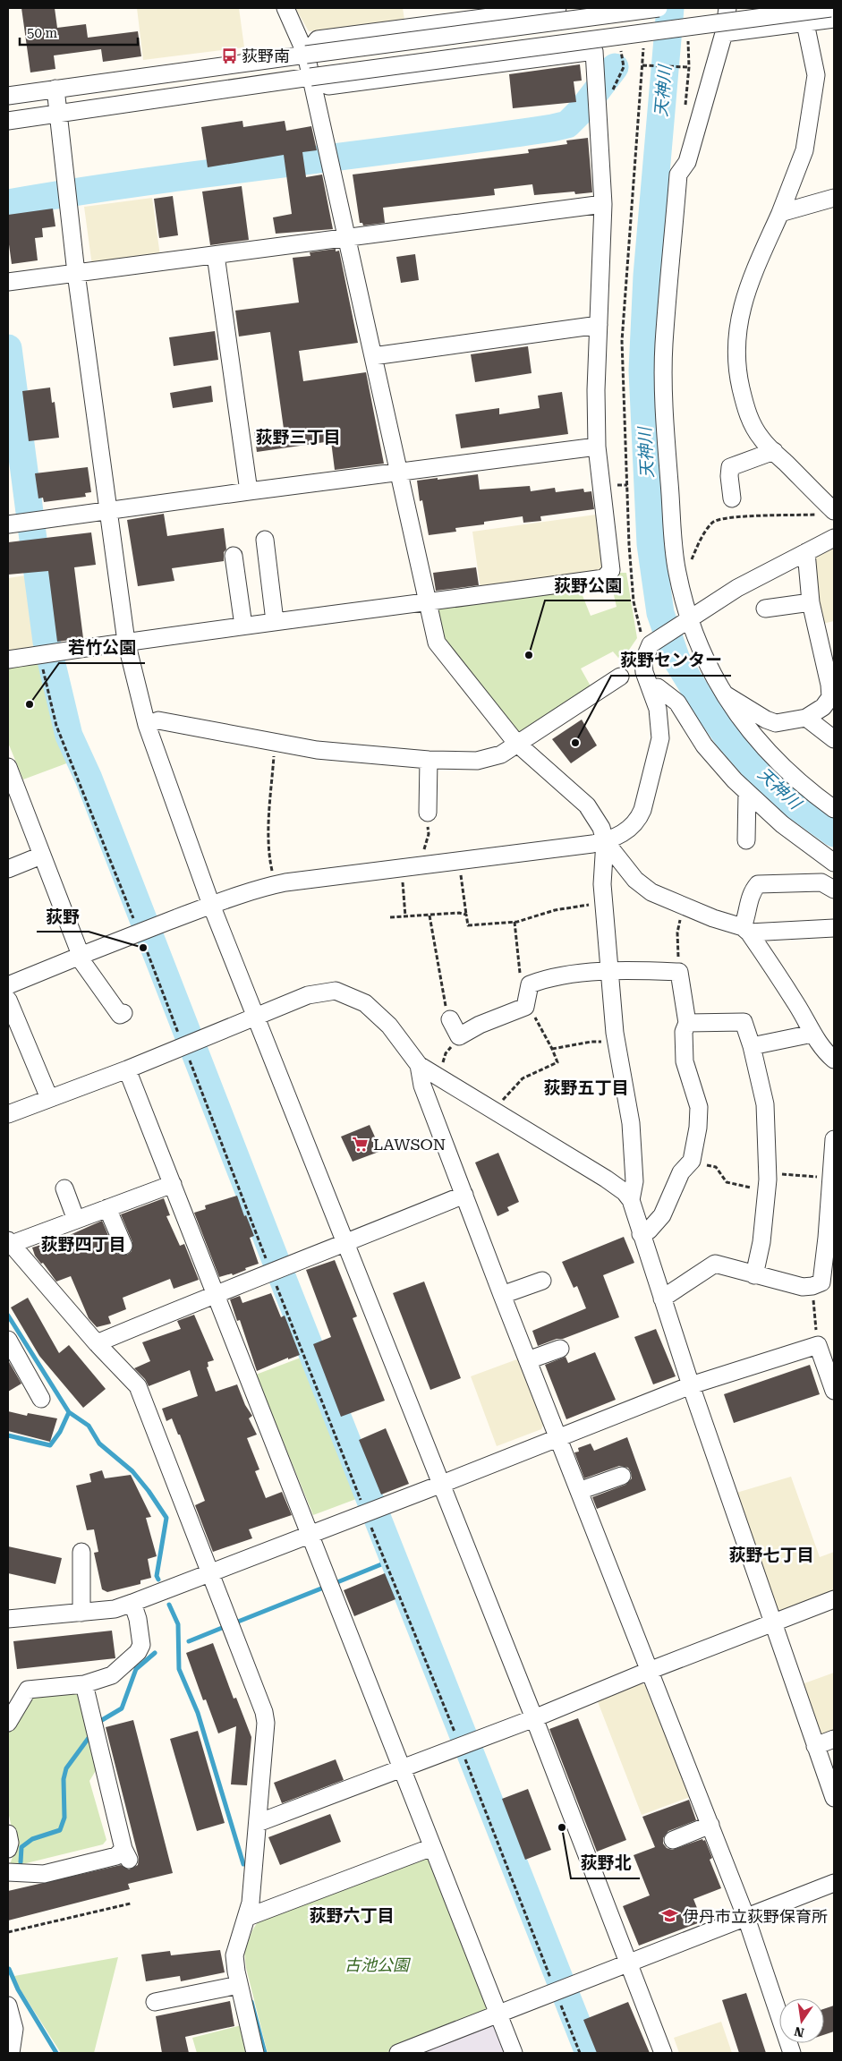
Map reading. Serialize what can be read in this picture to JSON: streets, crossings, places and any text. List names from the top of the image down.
{
  "districts": [
    "荻野三丁目",
    "荻野五丁目",
    "荻野四丁目",
    "荻野七丁目",
    "荻野六丁目"
  ],
  "water": ["天神川"],
  "parks": ["古池公園"],
  "places": {
    "bus stop": ["荻野南"],
    "other": [
      "荻野公園",
      "若竹公園",
      "荻野センター",
      "荻野",
      "荻野北"
    ],
    "supermarket": ["LAWSON"],
    "school or university": ["伊丹市立荻野保育所"]
  },
  "scale_bar": "50 m",
  "north": "bottom"
}
